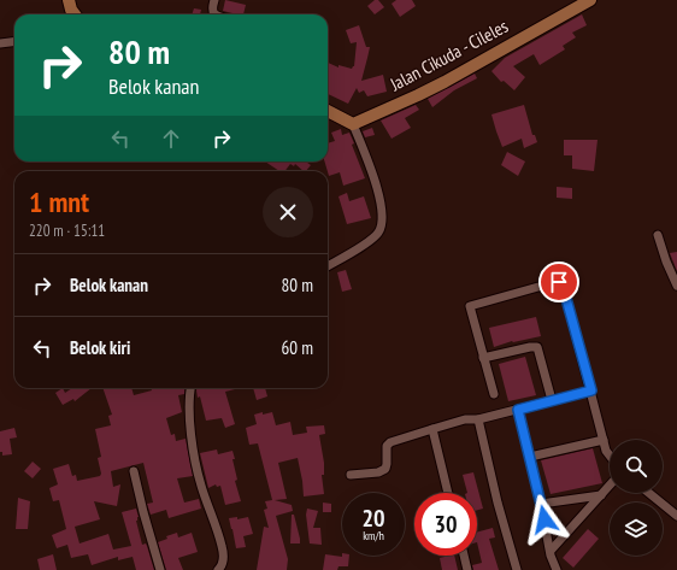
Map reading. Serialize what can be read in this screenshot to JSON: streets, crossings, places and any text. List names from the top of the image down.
{
  "streets": {
    "street": ["Jalan Cikuda - Cileles"]
  },
  "page": {
    "turn": ["80 m", "Belok kanan"],
    "heading": ["1 mnt", "220 m · 15:11"],
    "list": [
      {
        "name": "Belok kanan",
        "value": "80 m"
      },
      {
        "name": "Belok kiri",
        "value": "60 m"
      }
    ],
    "speed": "20 km/h",
    "limit": "30"
  }
}
